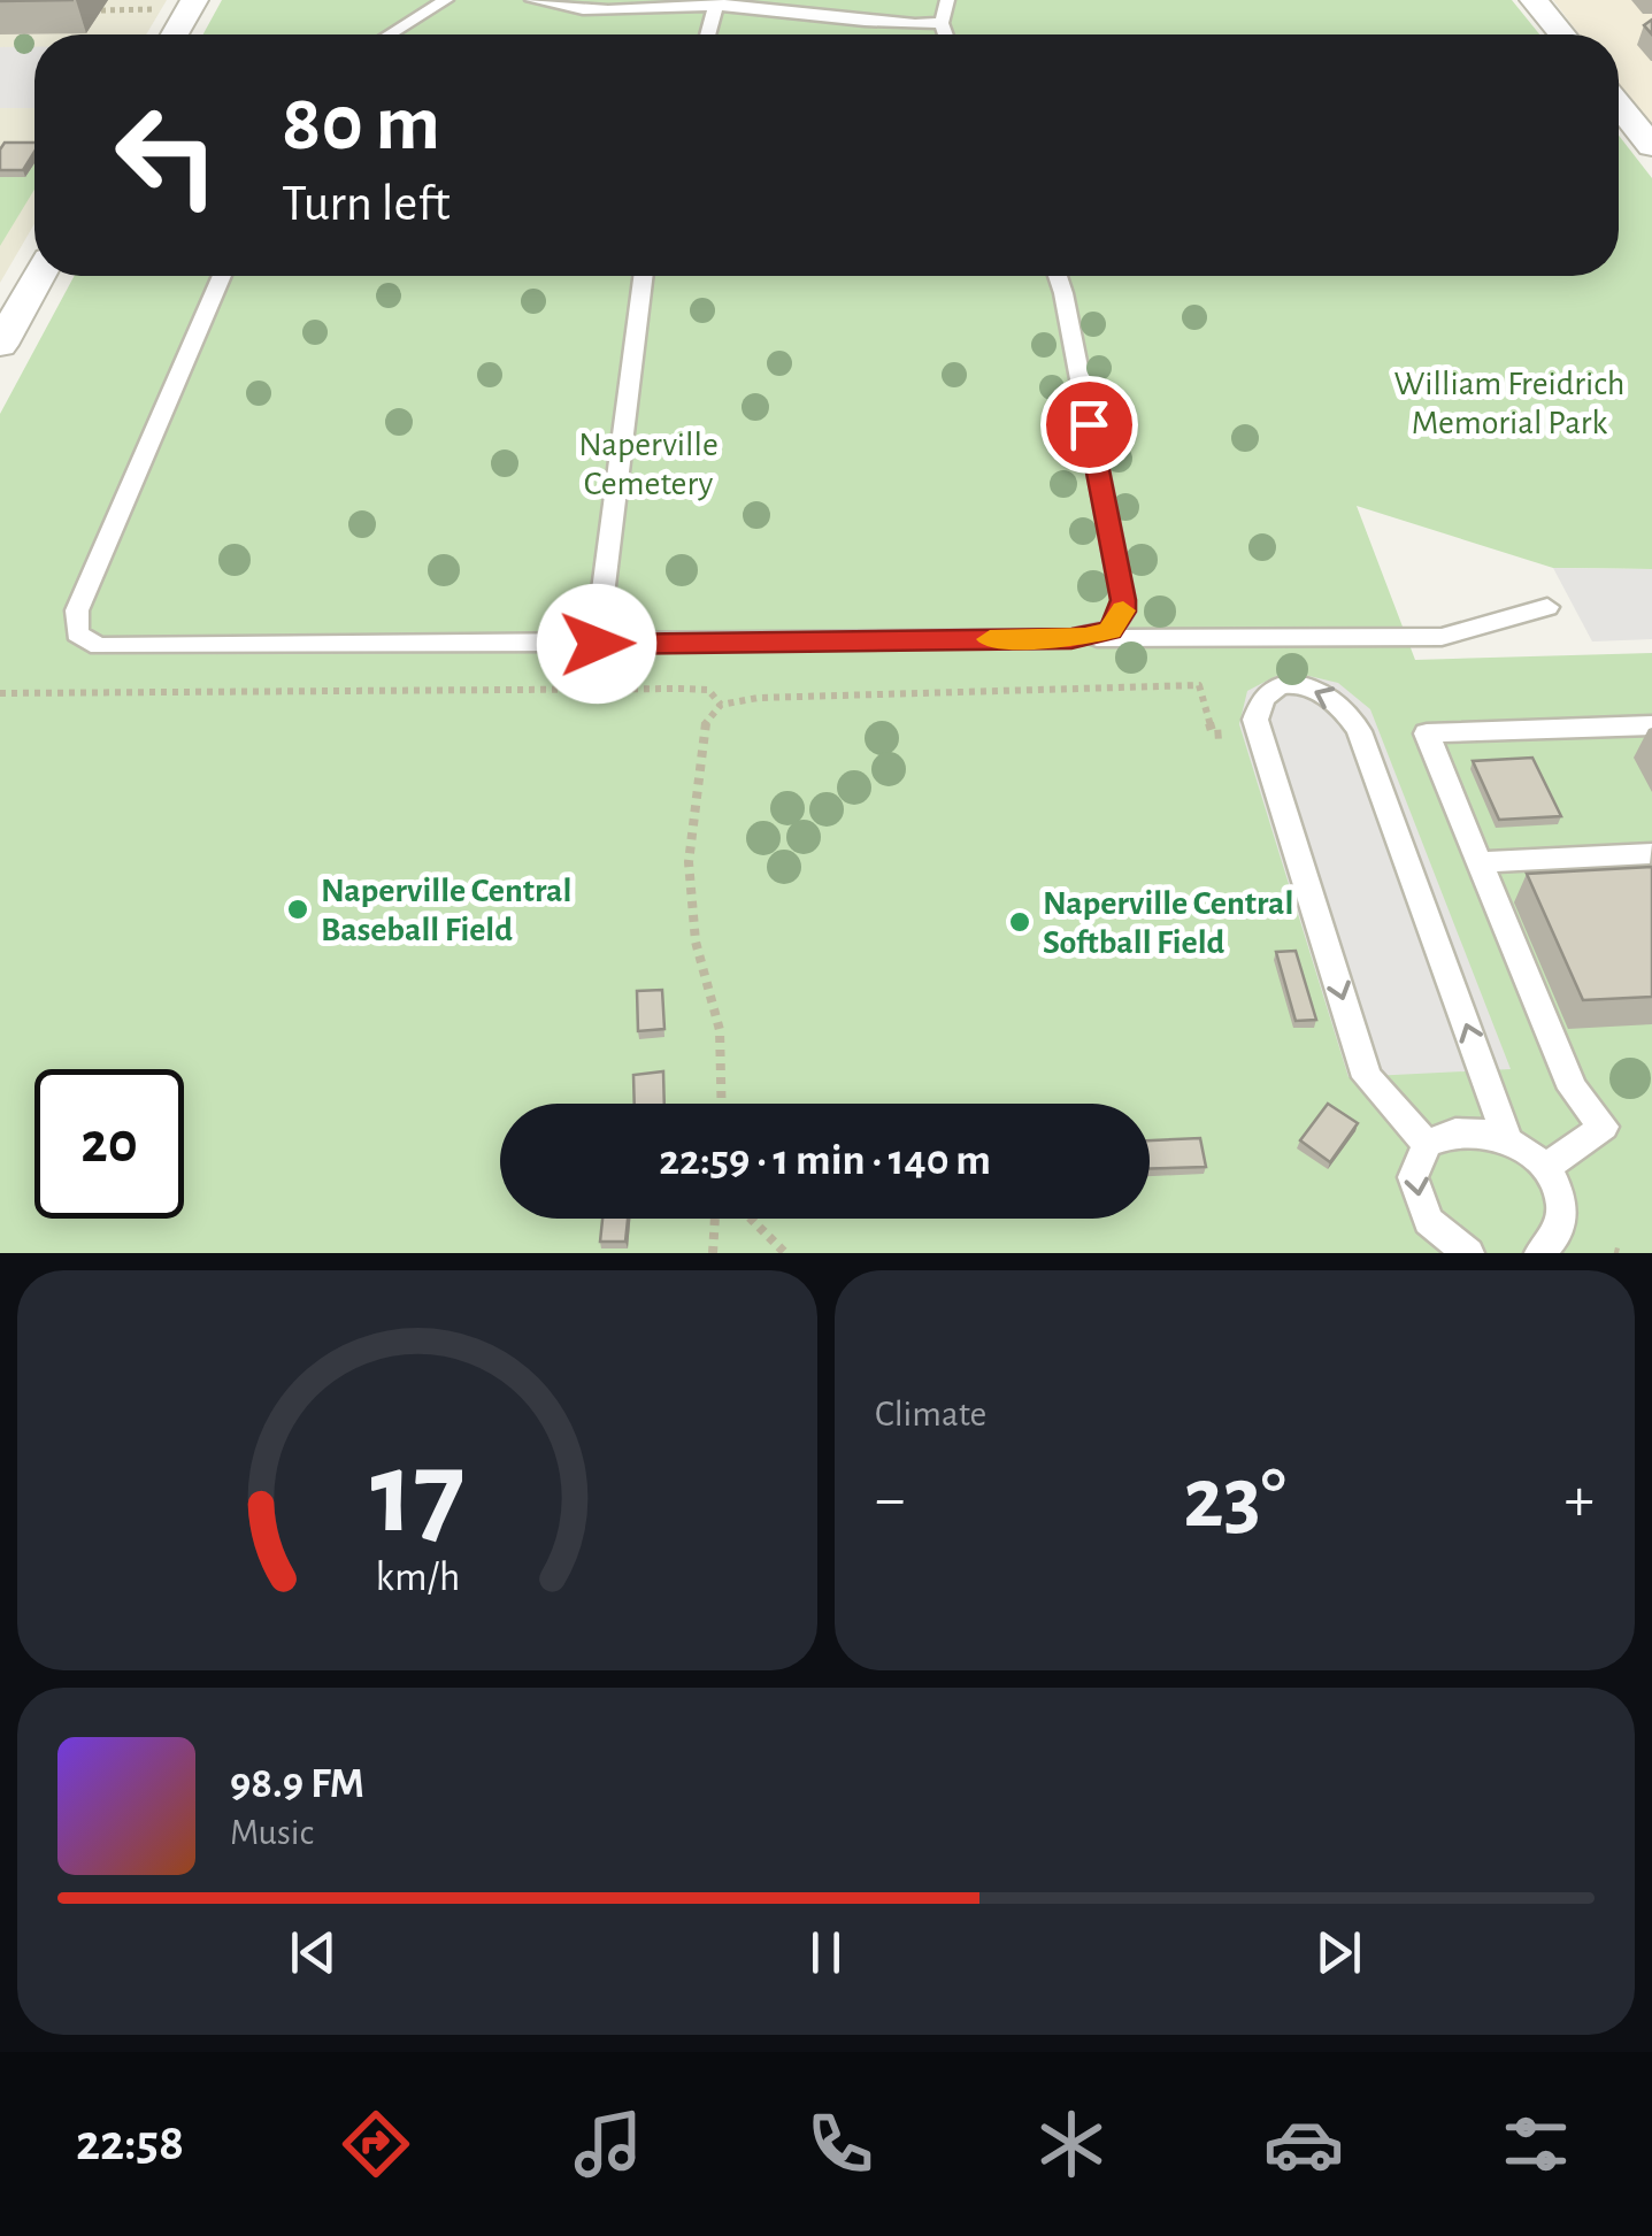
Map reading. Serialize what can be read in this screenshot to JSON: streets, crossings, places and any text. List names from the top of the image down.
{
  "parks": ["William Freidrich Memorial Park", "Naperville Cemetery"],
  "places": ["Naperville Central Baseball Field", "Naperville Central Softball Field"],
  "page": {
    "turn": ["80 m", "Turn left"],
    "limit": "20",
    "trip": "22:59 · 1 min · 140 m",
    "tile": "Climate",
    "heat": ["−", "23°", "+"],
    "song": ["98.9 FM", "Music"],
    "tabs": "22:58",
    "gauge": ["17", "km/h"]
  }
}
